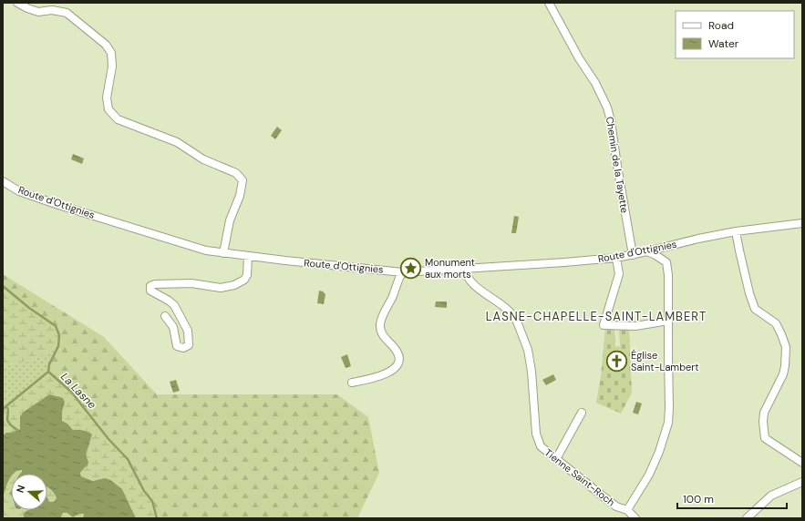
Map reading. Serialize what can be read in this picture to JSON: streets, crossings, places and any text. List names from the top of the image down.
{
  "streets": {
    "street": ["Chemin de la Tayette", "Route d'Ottignies", "Tienne Saint-Roch"]
  },
  "crossings": [
    ["Chemin de la Tayette", "Route d'Ottignies"],
    ["Route d'Ottignies", "Tienne Saint-Roch"]
  ],
  "districts": ["LASNE-CHAPELLE-SAINT-LAMBERT"],
  "water": ["La Lasne"],
  "places": {
    "place": ["Monument aux morts"],
    "church": ["Église Saint-Lambert"]
  },
  "legend": ["Road", "Water"],
  "scale_bar": "100 m",
  "north": "left"
}
